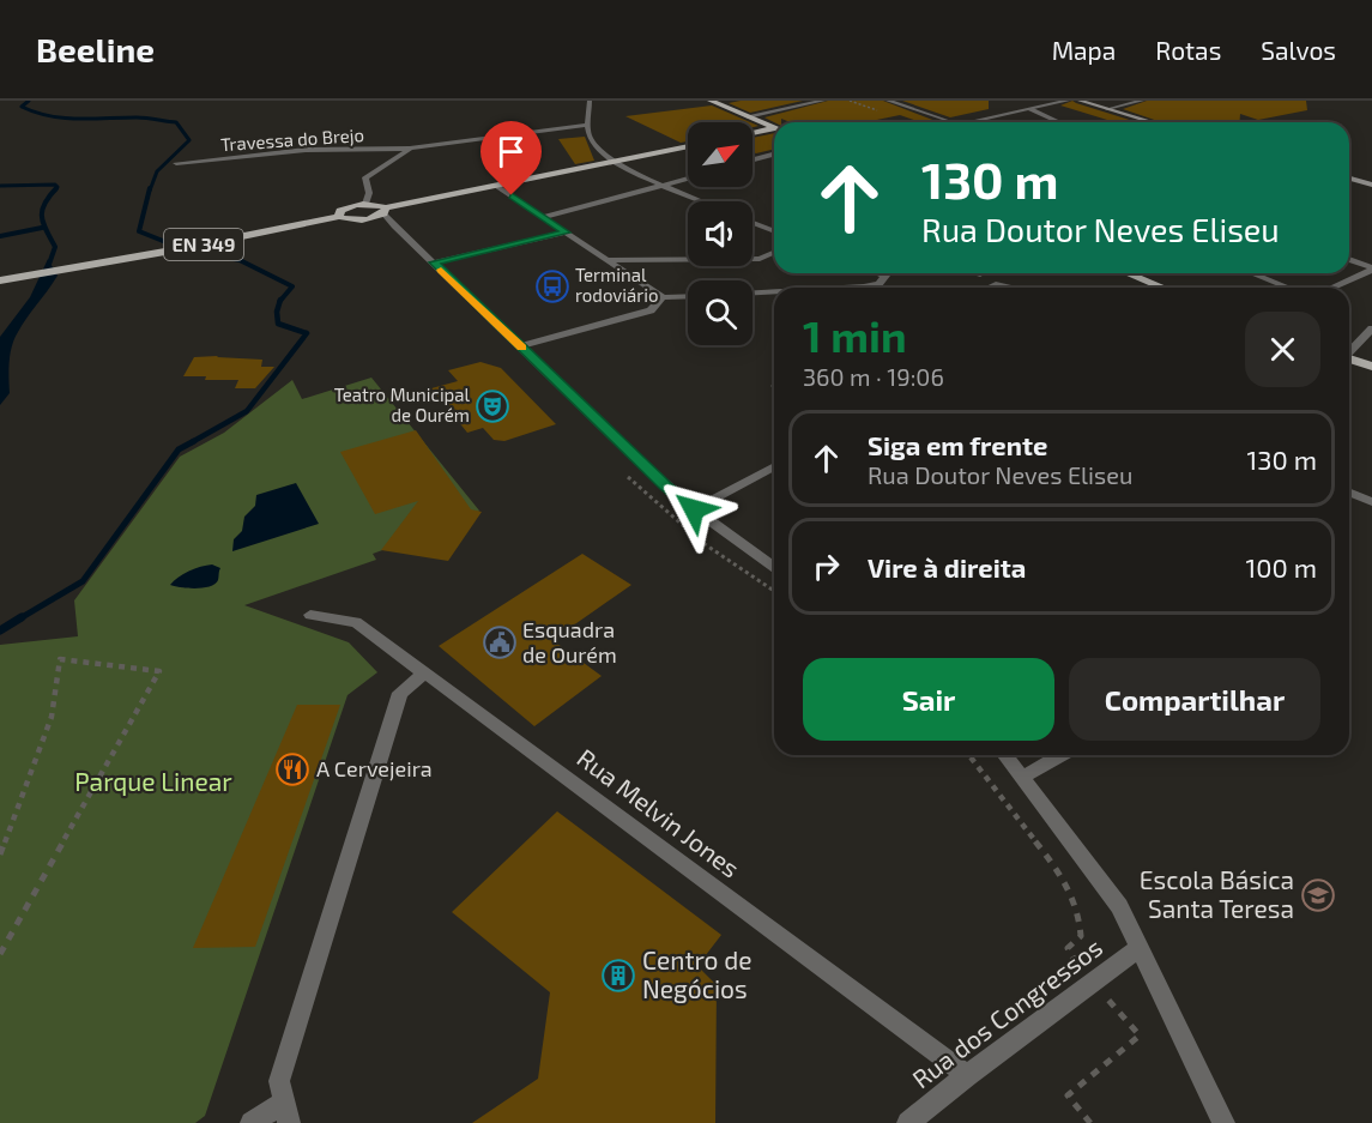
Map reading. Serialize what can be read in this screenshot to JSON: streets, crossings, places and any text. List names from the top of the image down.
{
  "streets": {
    "main road": ["EN 349"],
    "street": ["Travessa do Brejo", "Rua Melvin Jones", "Rua dos Congressos"]
  },
  "crossings": [
    ["Rua Melvin Jones", "Rua dos Congressos"]
  ],
  "parks": ["Parque Linear"],
  "places": {
    "bus stop": ["Terminal rodoviário"],
    "theatre": ["Teatro Municipal de Ourém"],
    "public building": ["Esquadra de Ourém"],
    "restaurant": ["A Cervejeira"],
    "school or university": ["Escola Básica Santa Teresa"],
    "building": ["Centro de Negócios"]
  },
  "north": "top right",
  "page": {
    "header": "Beeline",
    "nav": ["Mapa", "Rotas", "Salvos"],
    "turn": ["130 m", "Rua Doutor Neves Eliseu"],
    "heading": ["1 min", "360 m · 19:06"],
    "list": [
      {
        "name": "Siga em frente",
        "note": "Rua Doutor Neves Eliseu",
        "value": "130 m"
      },
      {
        "name": "Vire à direita",
        "value": "100 m"
      }
    ],
    "buttons": ["Sair", "Compartilhar"]
  }
}
